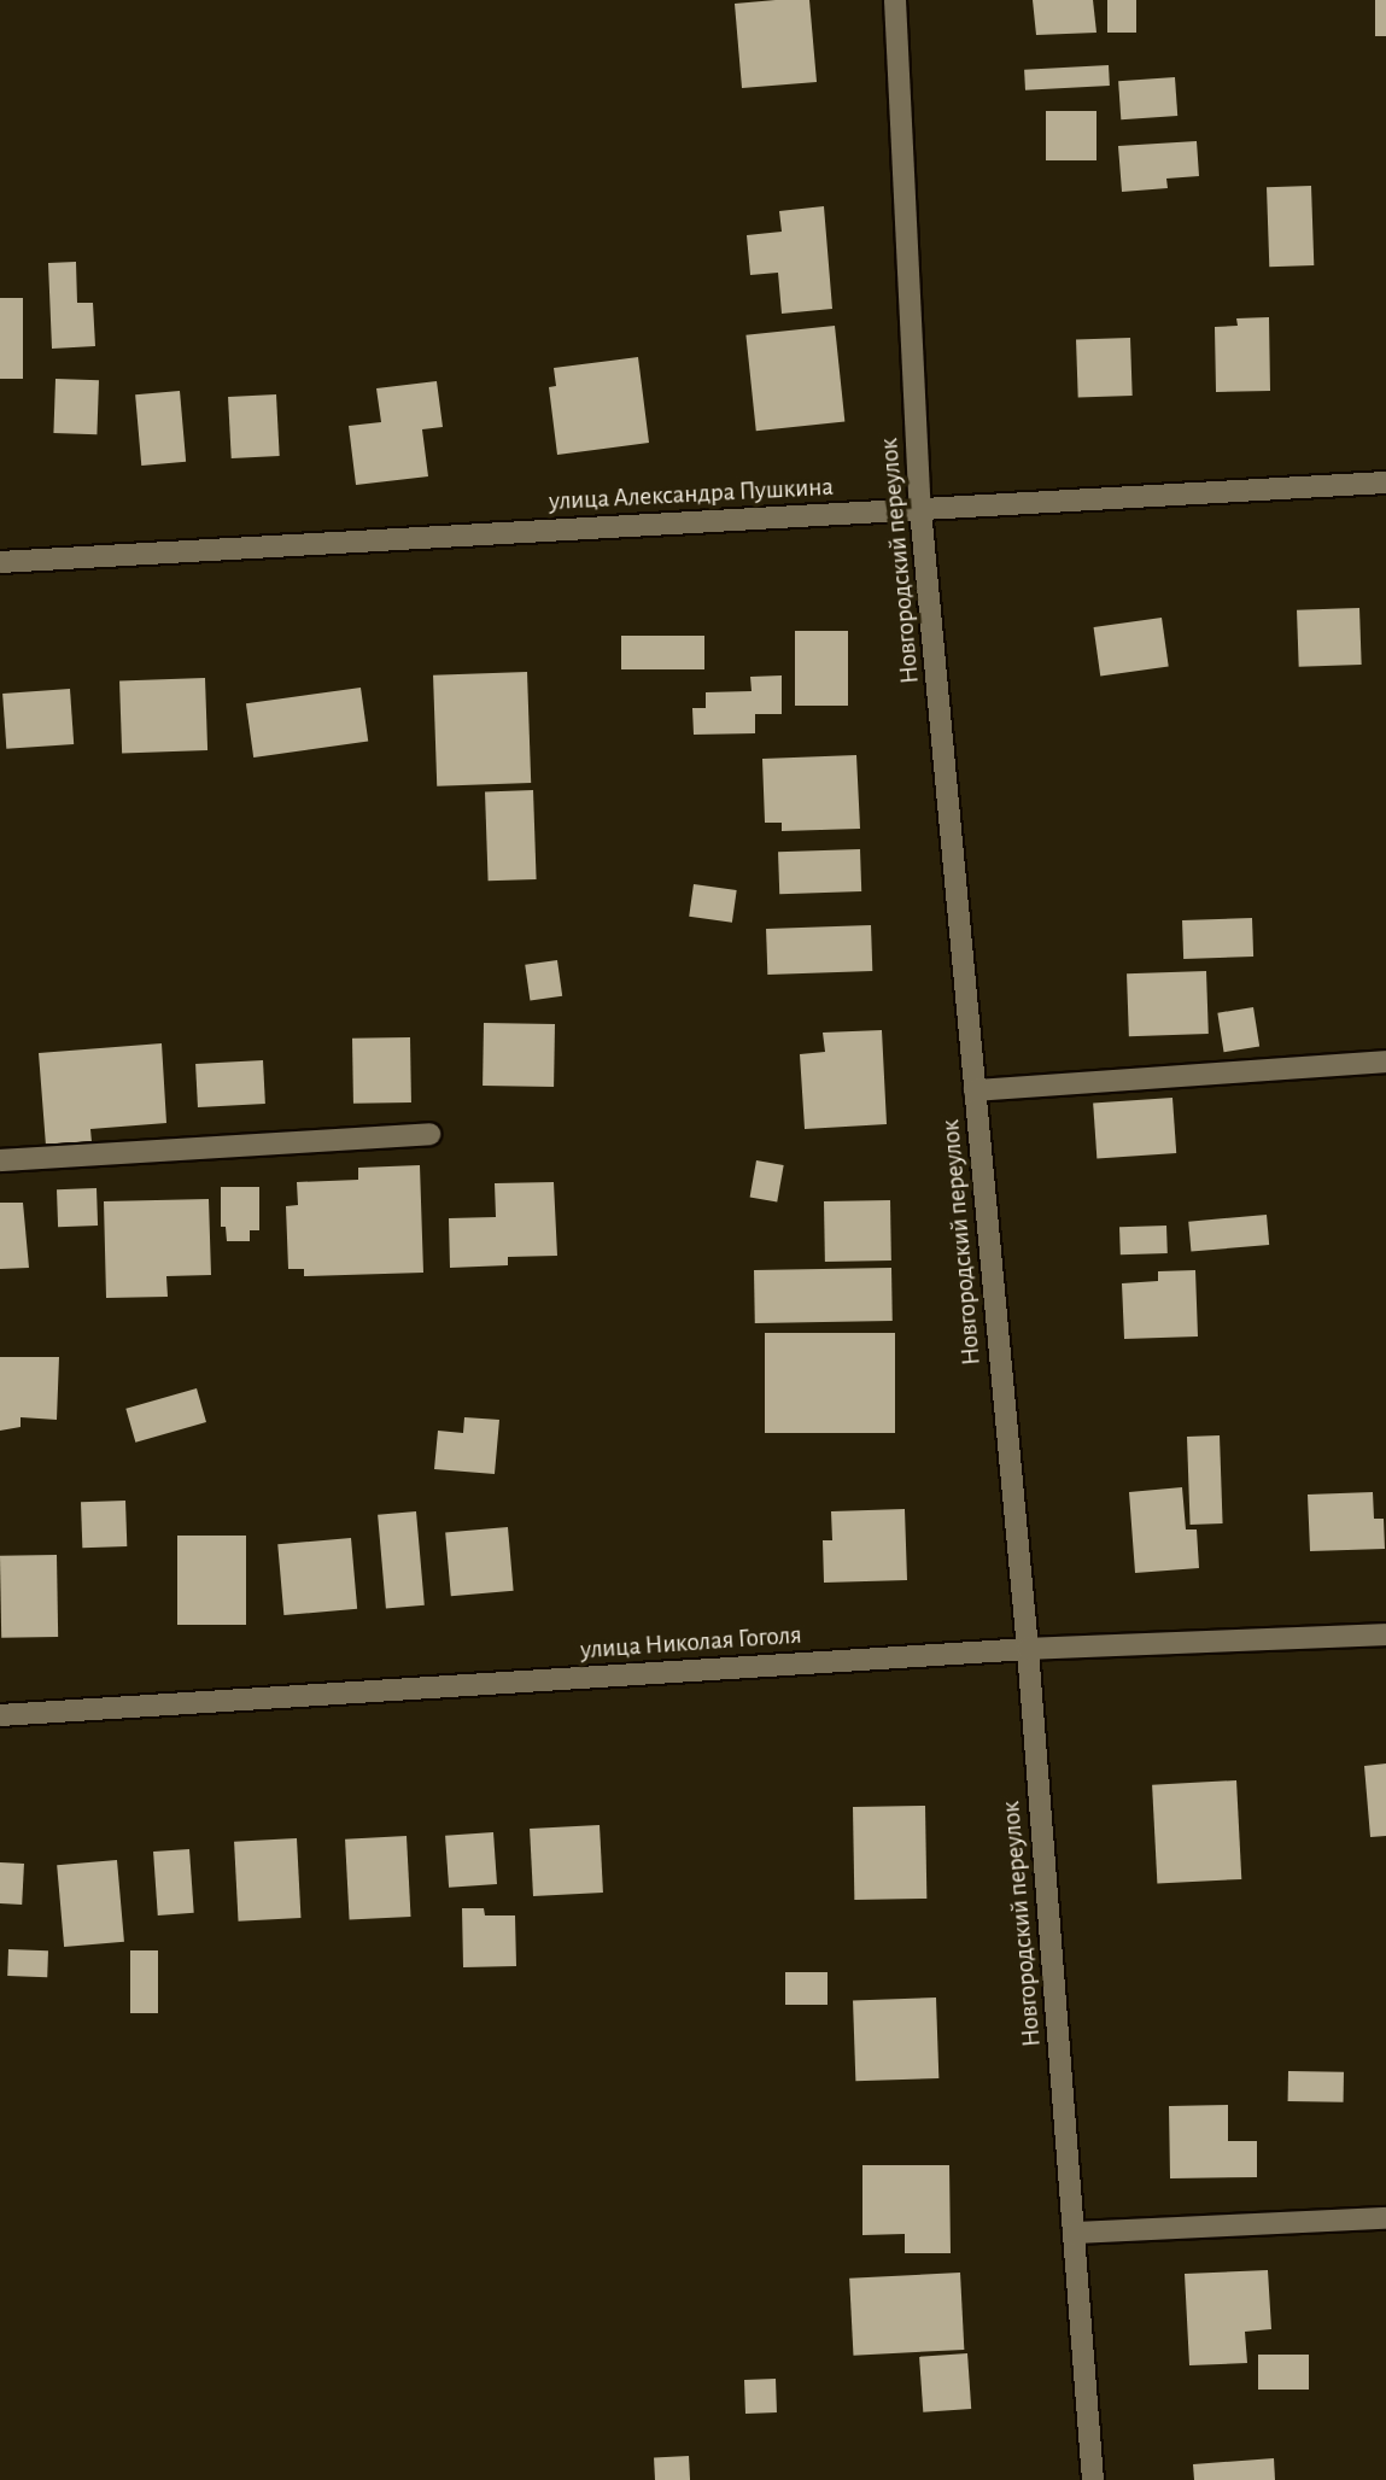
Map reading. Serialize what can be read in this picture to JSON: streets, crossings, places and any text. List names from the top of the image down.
{
  "streets": {
    "street": ["улица Александра Пушкина", "Новгородский переулок", "улица Николая Гоголя"]
  },
  "crossings": [
    ["улица Александра Пушкина", "Новгородский переулок"],
    ["Новгородский переулок", "улица Николая Гоголя"]
  ]
}
